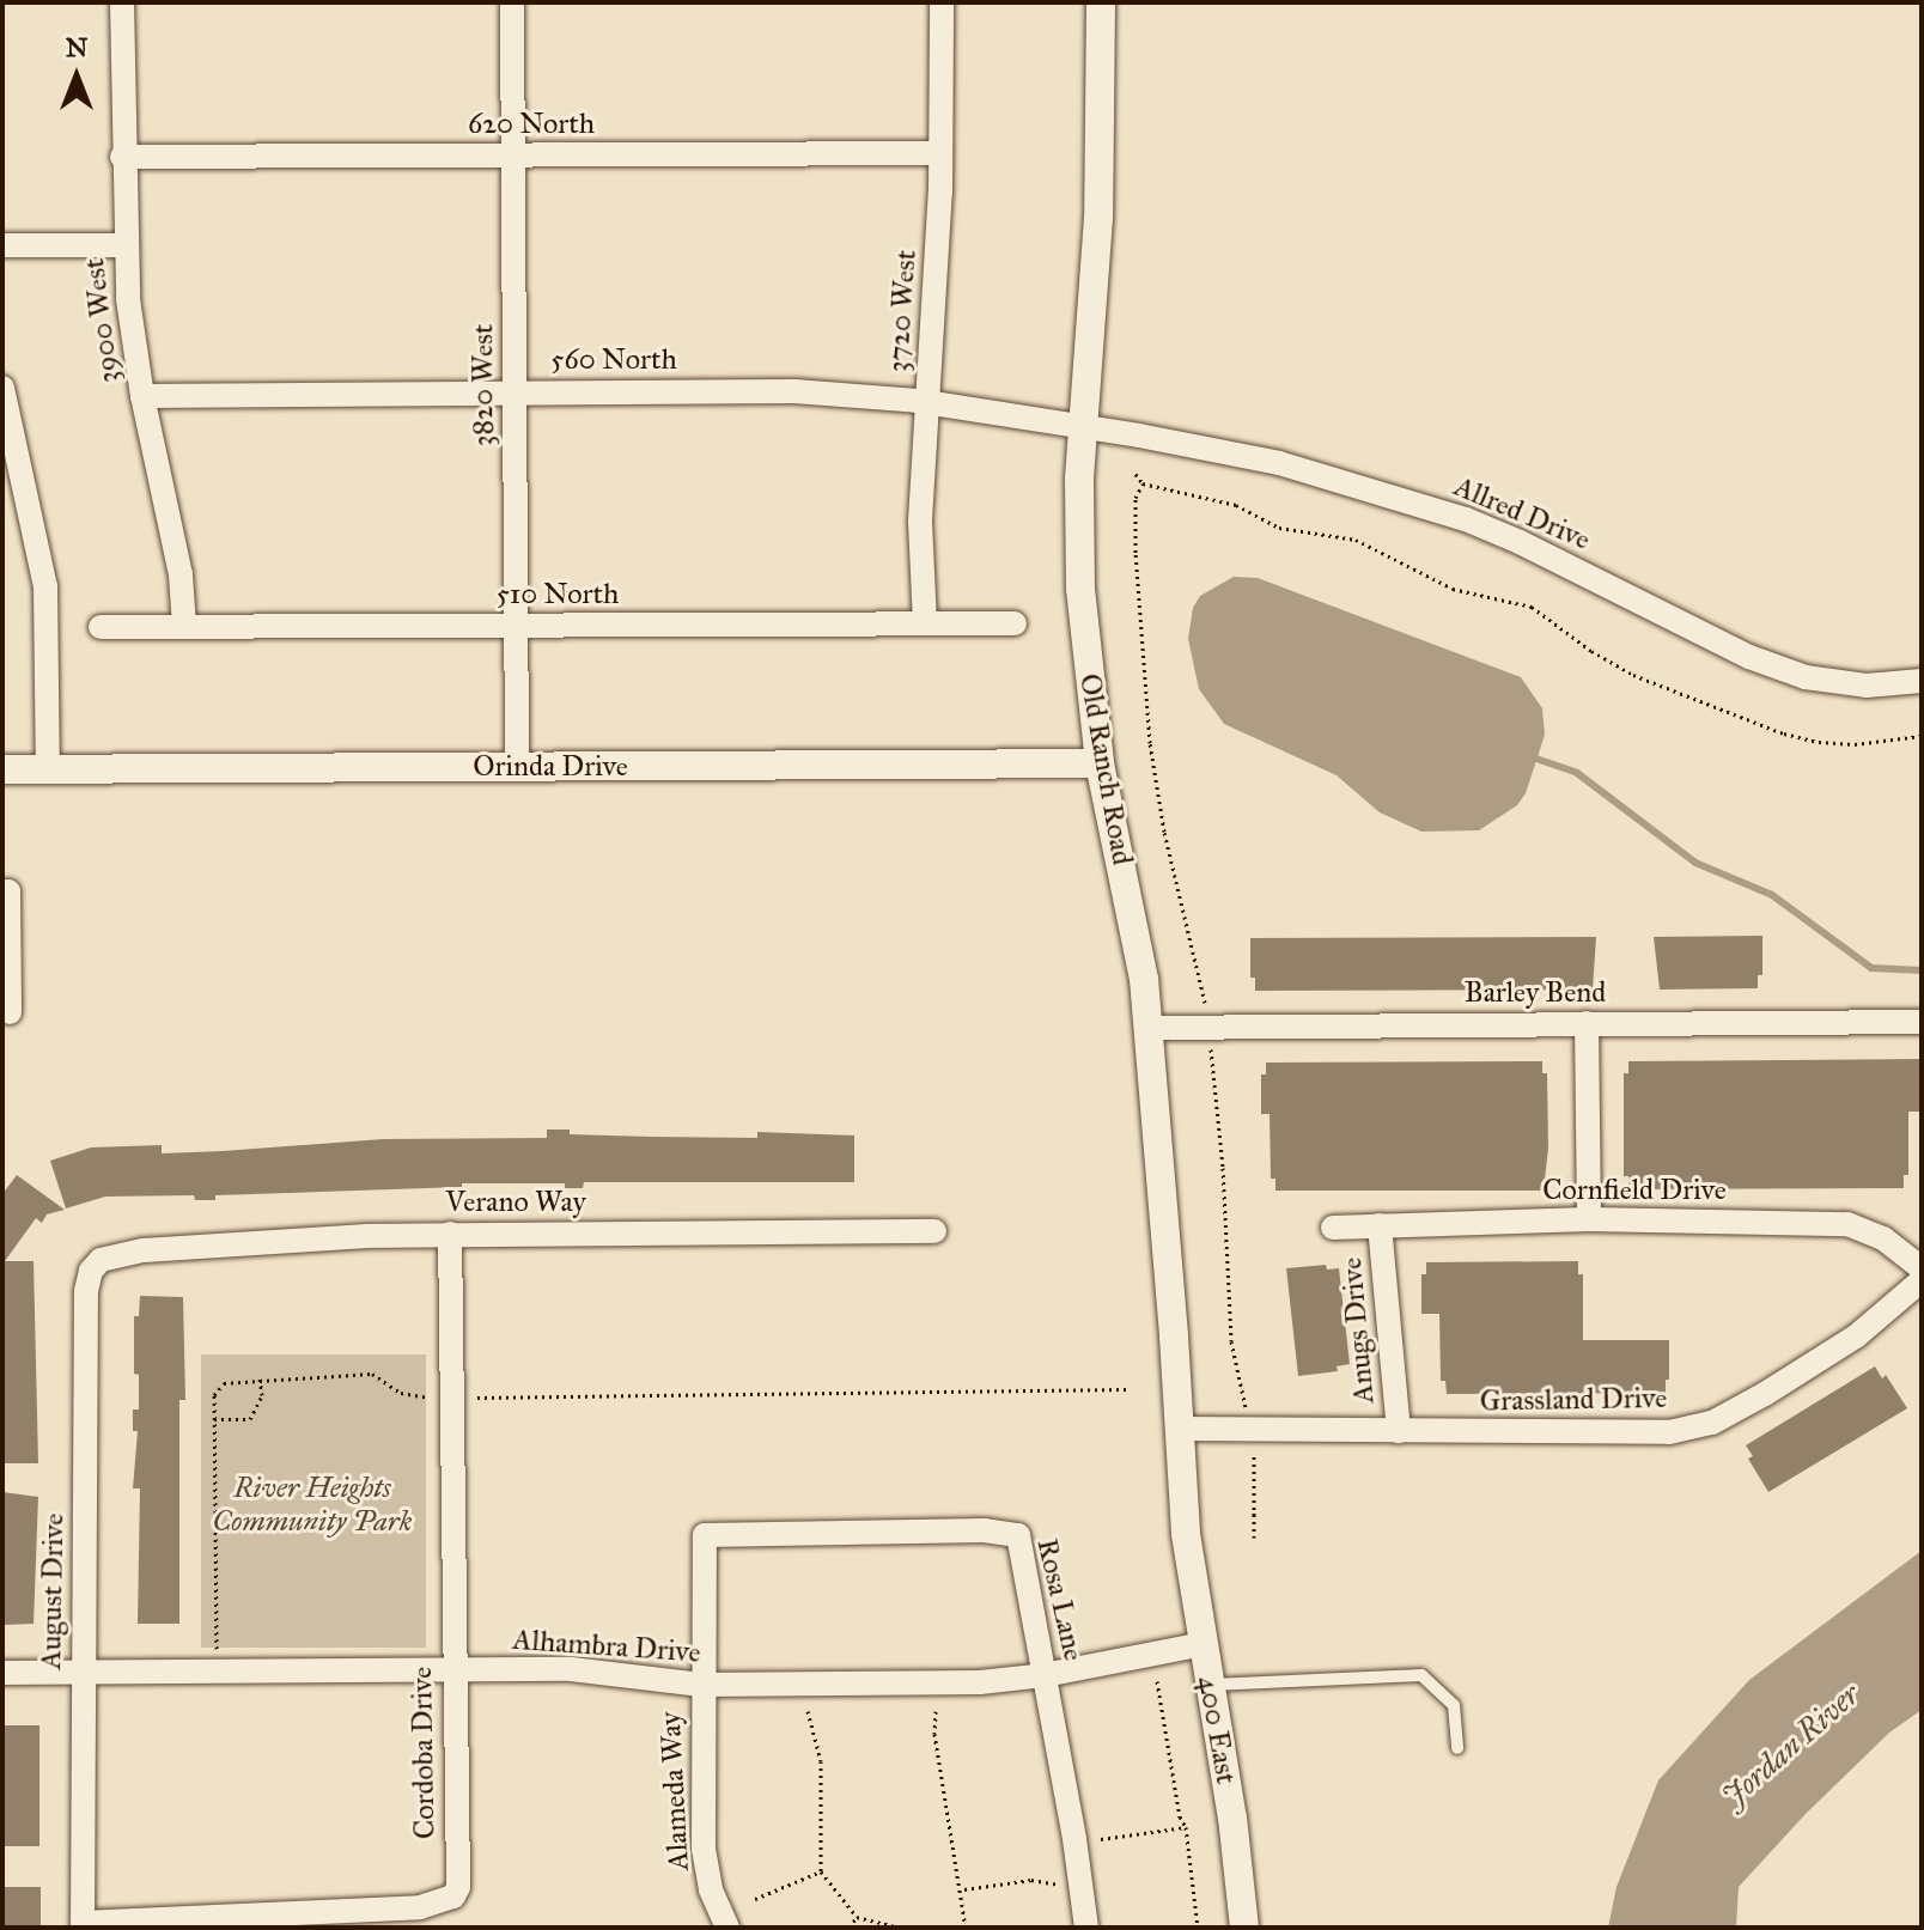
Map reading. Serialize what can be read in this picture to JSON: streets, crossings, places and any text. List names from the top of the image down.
{
  "streets": {
    "street": [
      "620 North",
      "3720 West",
      "3900 West",
      "560 North",
      "3820 West",
      "Allred Drive",
      "510 North",
      "Orinda Drive",
      "Old Ranch Road",
      "Barley Bend",
      "Cornfield Drive",
      "Verano Way",
      "Anugs Drive",
      "Grassland Drive",
      "August Drive",
      "Rosa Lane",
      "Alhambra Drive",
      "400 East",
      "Cordoba Drive",
      "Alameda Way"
    ]
  },
  "crossings": [
    ["620 North", "3720 West"],
    ["620 North", "3900 West"],
    ["620 North", "3820 West"],
    ["3720 West", "560 North"],
    ["3720 West", "510 North"],
    ["3900 West", "560 North"],
    ["3900 West", "510 North"],
    ["560 North", "3820 West"],
    ["560 North", "Allred Drive"],
    ["560 North", "Old Ranch Road"],
    ["3820 West", "510 North"],
    ["3820 West", "Orinda Drive"],
    ["Allred Drive", "Old Ranch Road"],
    ["Orinda Drive", "Old Ranch Road"],
    ["Old Ranch Road", "Barley Bend"],
    ["Old Ranch Road", "Grassland Drive"],
    ["Old Ranch Road", "400 East"],
    ["Cornfield Drive", "Anugs Drive"],
    ["Verano Way", "August Drive"],
    ["Verano Way", "Cordoba Drive"],
    ["Anugs Drive", "Grassland Drive"],
    ["August Drive", "Alhambra Drive"],
    ["August Drive", "Cordoba Drive"],
    ["Rosa Lane", "Alhambra Drive"],
    ["Rosa Lane", "Alameda Way"],
    ["Alhambra Drive", "400 East"],
    ["Alhambra Drive", "Cordoba Drive"],
    ["Alhambra Drive", "Alameda Way"]
  ],
  "water": ["Jordan River"],
  "parks": ["River Heights Community Park"],
  "north": "top"
}
